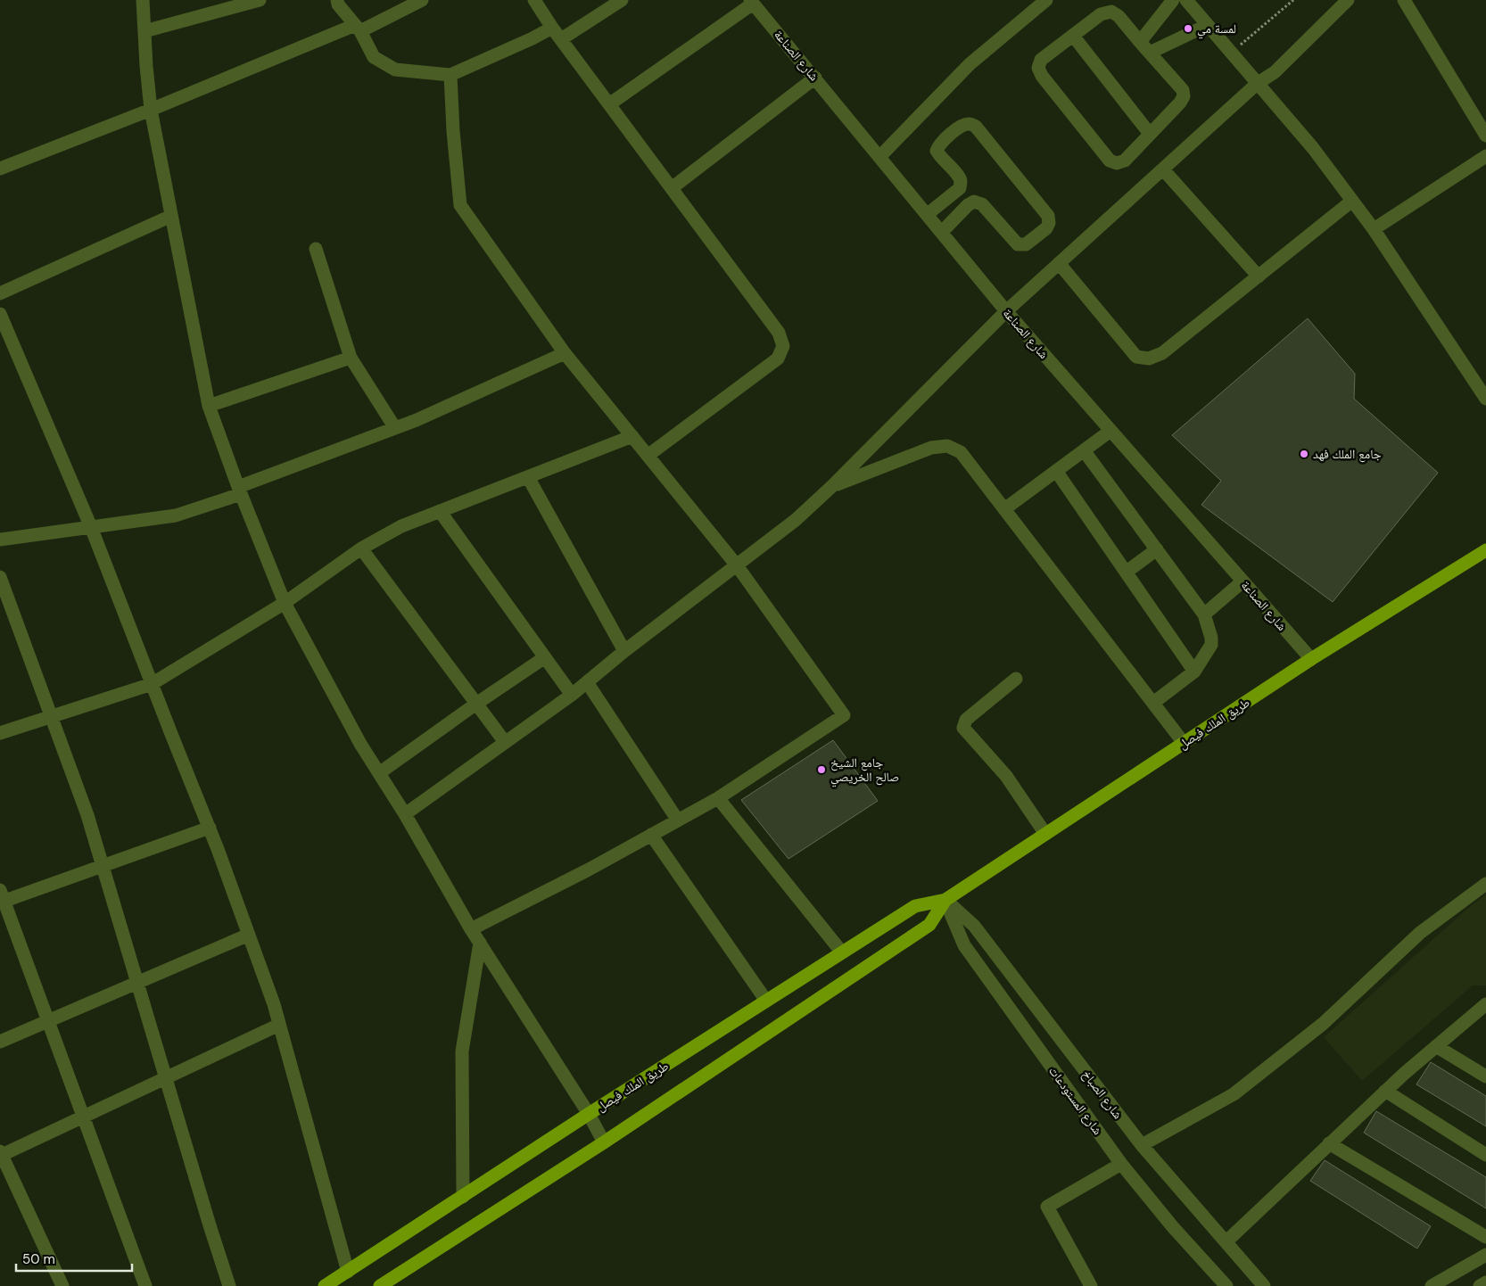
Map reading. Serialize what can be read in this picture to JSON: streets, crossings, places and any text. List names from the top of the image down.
{
  "streets": {
    "main road": ["طريق الملك فيصل"],
    "street": ["شارع الصناعة", "شارع الصباخ", "شارع المستودعات"]
  },
  "crossings": [
    ["شارع الصناعة", "طريق الملك فيصل"],
    ["طريق الملك فيصل", "شارع الصباخ"],
    ["طريق الملك فيصل", "شارع المستودعات"],
    ["شارع الصباخ", "شارع المستودعات"]
  ],
  "places": ["لمسة مي", "جامع الملك فهد", "جامع الشيخ صالح الخريصي"],
  "scale_bar": "50 m"
}
